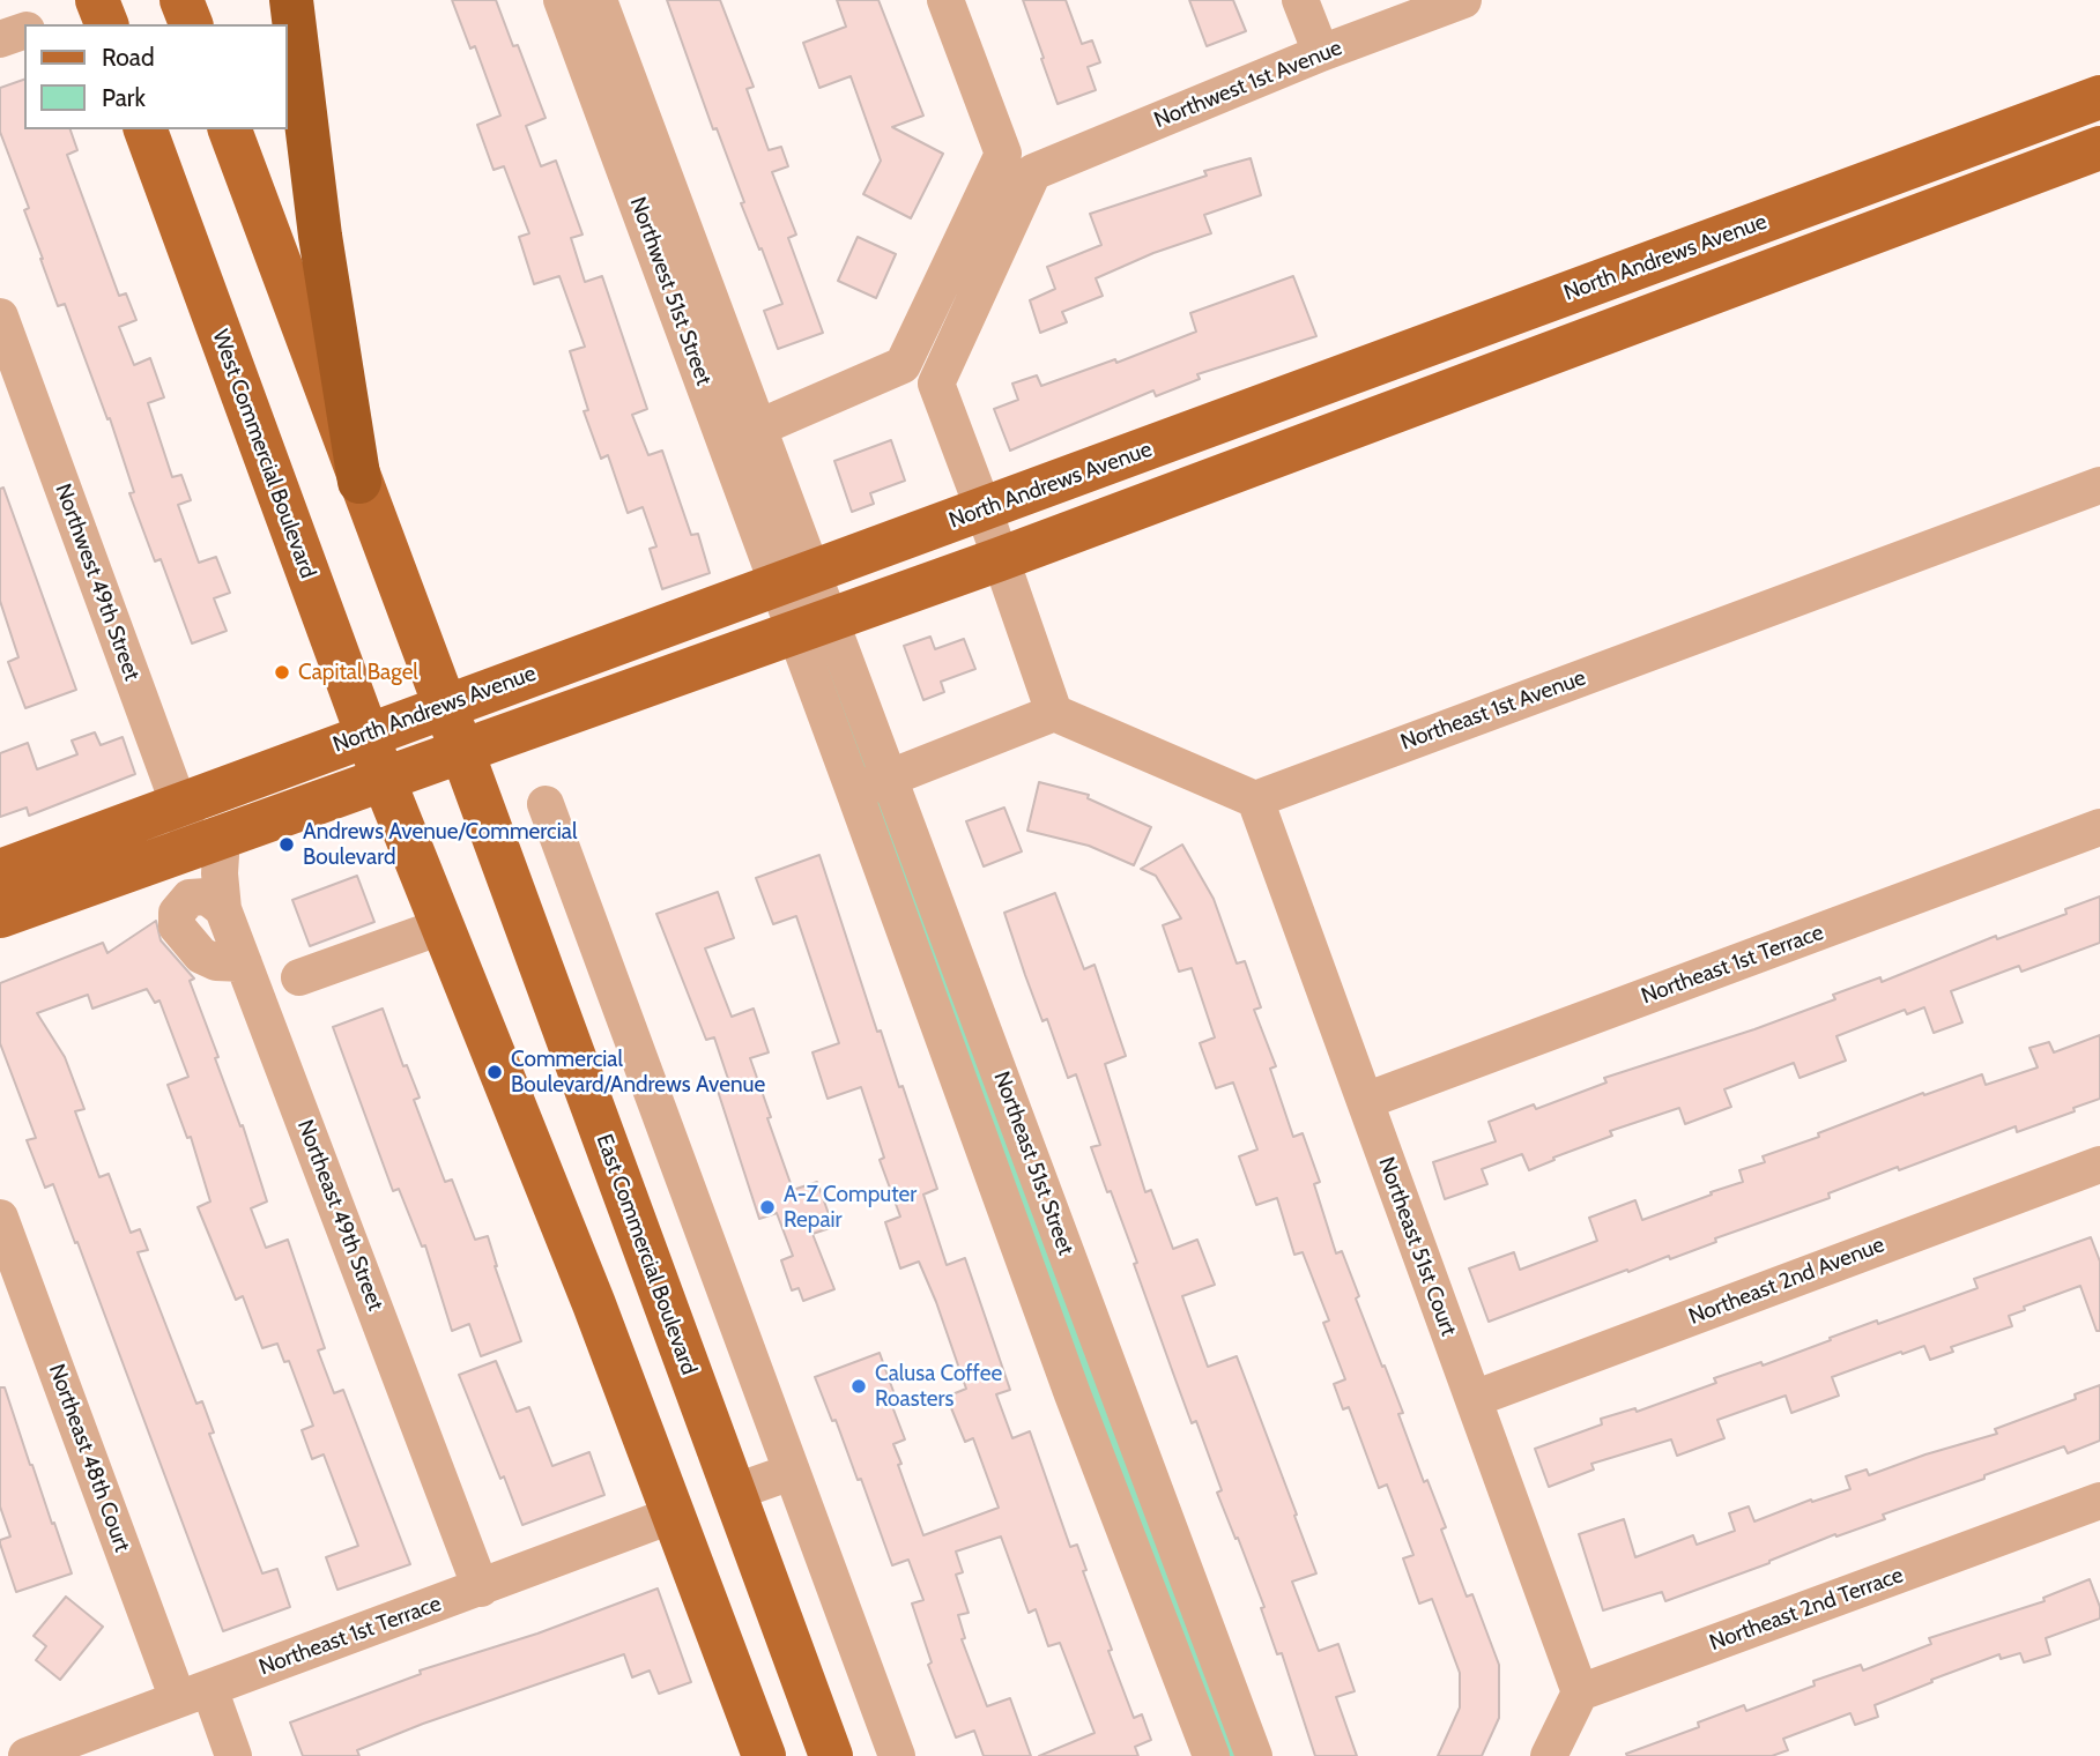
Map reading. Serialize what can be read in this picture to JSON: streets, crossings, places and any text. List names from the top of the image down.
{
  "streets": {
    "main road": ["North Andrews Avenue", "West Commercial Boulevard", "East Commercial Boulevard"],
    "street": [
      "Northwest 1st Avenue",
      "Northwest 51st Street",
      "Northwest 49th Street",
      "Northeast 1st Avenue",
      "Northeast 1st Terrace",
      "Northeast 51st Street",
      "Northeast 49th Street",
      "Northeast 51st Court",
      "Northeast 2nd Avenue",
      "Northeast 48th Court",
      "Northeast 2nd Terrace"
    ]
  },
  "crossings": [
    ["North Andrews Avenue", "Northwest 51st Street"],
    ["North Andrews Avenue", "West Commercial Boulevard"],
    ["North Andrews Avenue", "Northwest 49th Street"],
    ["North Andrews Avenue", "Northeast 51st Street"],
    ["Northwest 51st Street", "Northeast 51st Street"],
    ["Northwest 49th Street", "Northeast 49th Street"],
    ["Northeast 1st Avenue", "Northeast 51st Court"],
    ["Northeast 1st Terrace", "Northeast 49th Street"],
    ["Northeast 1st Terrace", "Northeast 51st Court"],
    ["Northeast 1st Terrace", "Northeast 48th Court"],
    ["Northeast 51st Court", "Northeast 2nd Avenue"],
    ["Northeast 51st Court", "Northeast 2nd Terrace"]
  ],
  "places": [
    "Capital Bagel",
    "Andrews Avenue/Commercial Boulevard",
    "Commercial Boulevard/Andrews Avenue",
    "A-Z Computer Repair",
    "Calusa Coffee Roasters"
  ],
  "legend": ["Road", "Park"]
}
